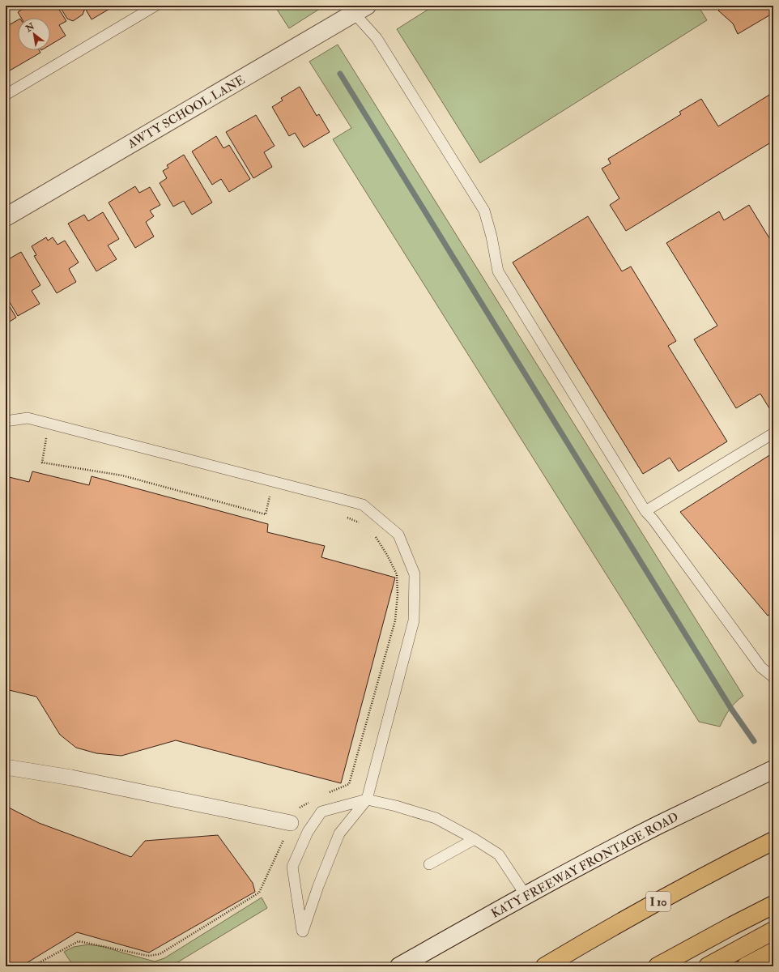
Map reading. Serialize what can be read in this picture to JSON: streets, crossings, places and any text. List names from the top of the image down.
{
  "streets": {
    "highway": ["I 10"],
    "main road": ["AWTY SCHOOL LANE", "KATY FREEWAY FRONTAGE ROAD"]
  },
  "north": "top left"
}
